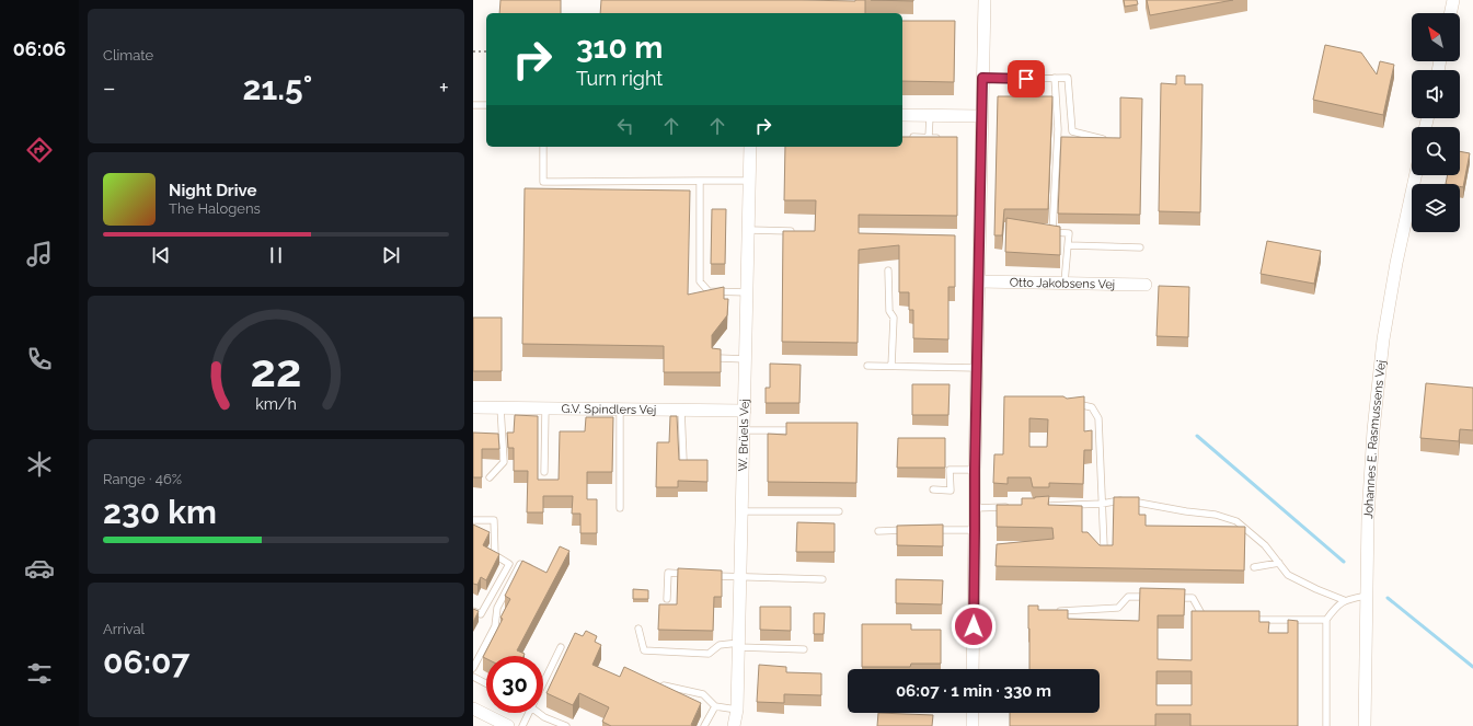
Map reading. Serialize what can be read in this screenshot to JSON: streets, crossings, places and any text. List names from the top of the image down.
{
  "streets": {
    "street": [
      "Otto Jakobsens Vej",
      "G.V. Spindlers Vej",
      "W. Brüels Vej",
      "Johannes E. Rasmussens Vej"
    ]
  },
  "crossings": [
    ["G.V. Spindlers Vej", "W. Brüels Vej"]
  ],
  "north": "top left",
  "page": {
    "tabs": "06:06",
    "tile": [
      "Climate",
      ["Range · 46%", "230 km"],
      ["Arrival", "06:07"]
    ],
    "turn": ["310 m", "Turn right"],
    "heat": ["−", "21.5°", "+"],
    "song": ["Night Drive", "The Halogens"],
    "limit": "30",
    "trip": "06:07 · 1 min · 330 m",
    "gauge": ["22", "km/h"]
  }
}
